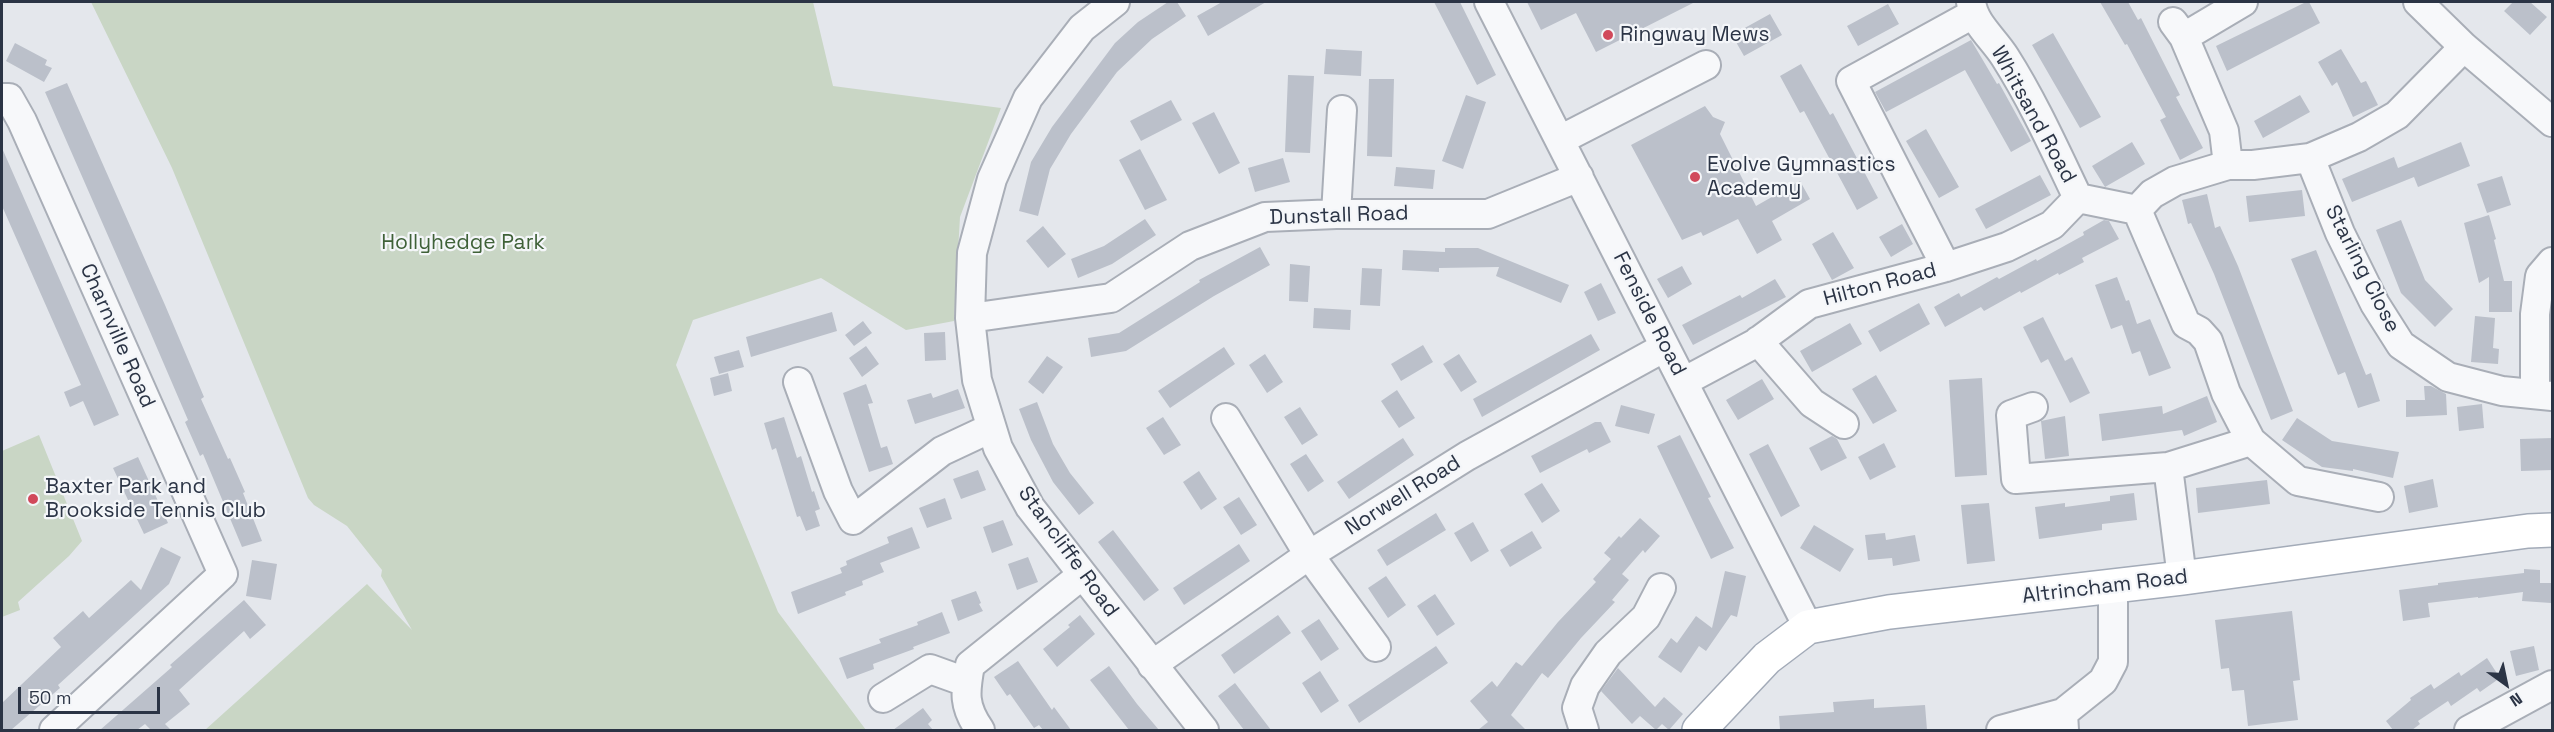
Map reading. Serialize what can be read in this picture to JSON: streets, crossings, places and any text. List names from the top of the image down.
{
  "streets": {
    "main road": ["Altrincham Road"],
    "street": [
      "Whitsand Road",
      "Dunstall Road",
      "Starling Close",
      "Hilton Road",
      "Fenside Road",
      "Charnville Road",
      "Norwell Road",
      "Stancliffe Road"
    ]
  },
  "crossings": [
    ["Whitsand Road", "Hilton Road"],
    ["Dunstall Road", "Fenside Road"],
    ["Dunstall Road", "Stancliffe Road"],
    ["Hilton Road", "Fenside Road"],
    ["Fenside Road", "Norwell Road"],
    ["Fenside Road", "Altrincham Road"],
    ["Norwell Road", "Stancliffe Road"]
  ],
  "parks": ["Hollyhedge Park"],
  "places": ["Ringway Mews", "Evolve Gymnastics Academy", "Baxter Park and Brookside Tennis Club"],
  "scale_bar": "50 m",
  "north": "bottom right"
}
